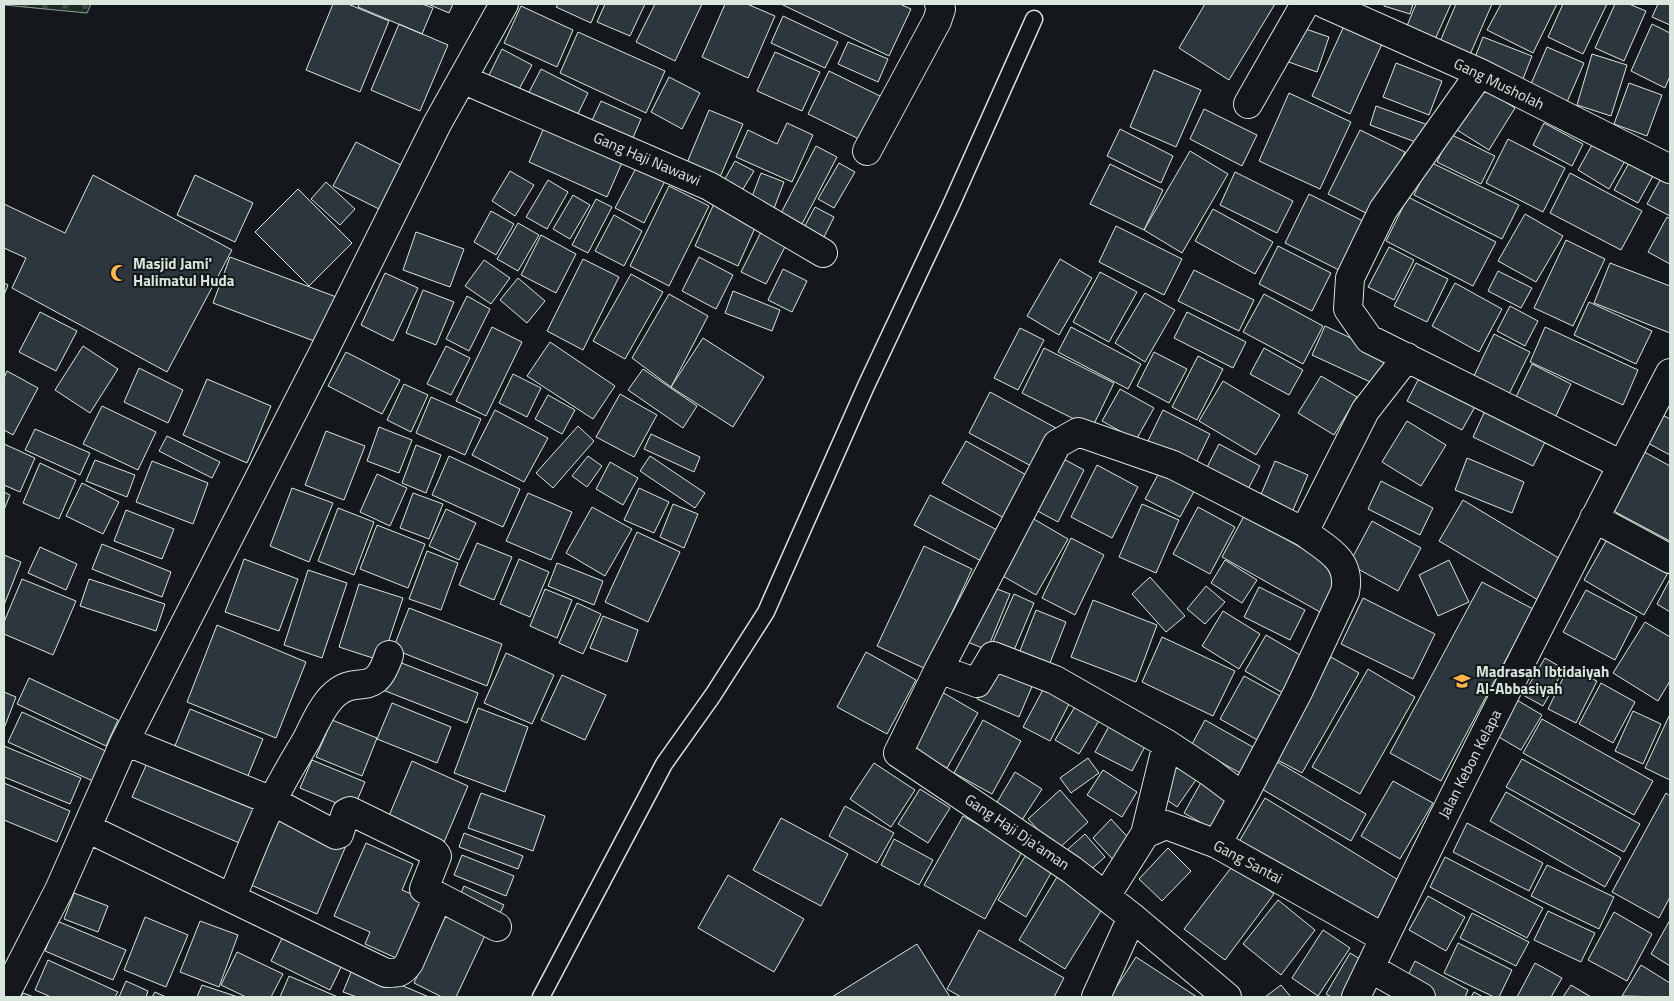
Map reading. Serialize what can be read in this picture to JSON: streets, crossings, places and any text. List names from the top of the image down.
{
  "streets": {
    "street": [
      "Gang Musholah",
      "Gang Haji Nawawi",
      "Jalan Kebon Kelapa",
      "Gang Haji Dja'aman",
      "Gang Santai"
    ]
  },
  "crossings": [
    ["Jalan Kebon Kelapa", "Gang Santai"]
  ],
  "places": {
    "mosque": ["Masjid Jami' Halimatul Huda"],
    "school or university": ["Madrasah Ibtidaiyah Al-Abbasiyah"]
  }
}
